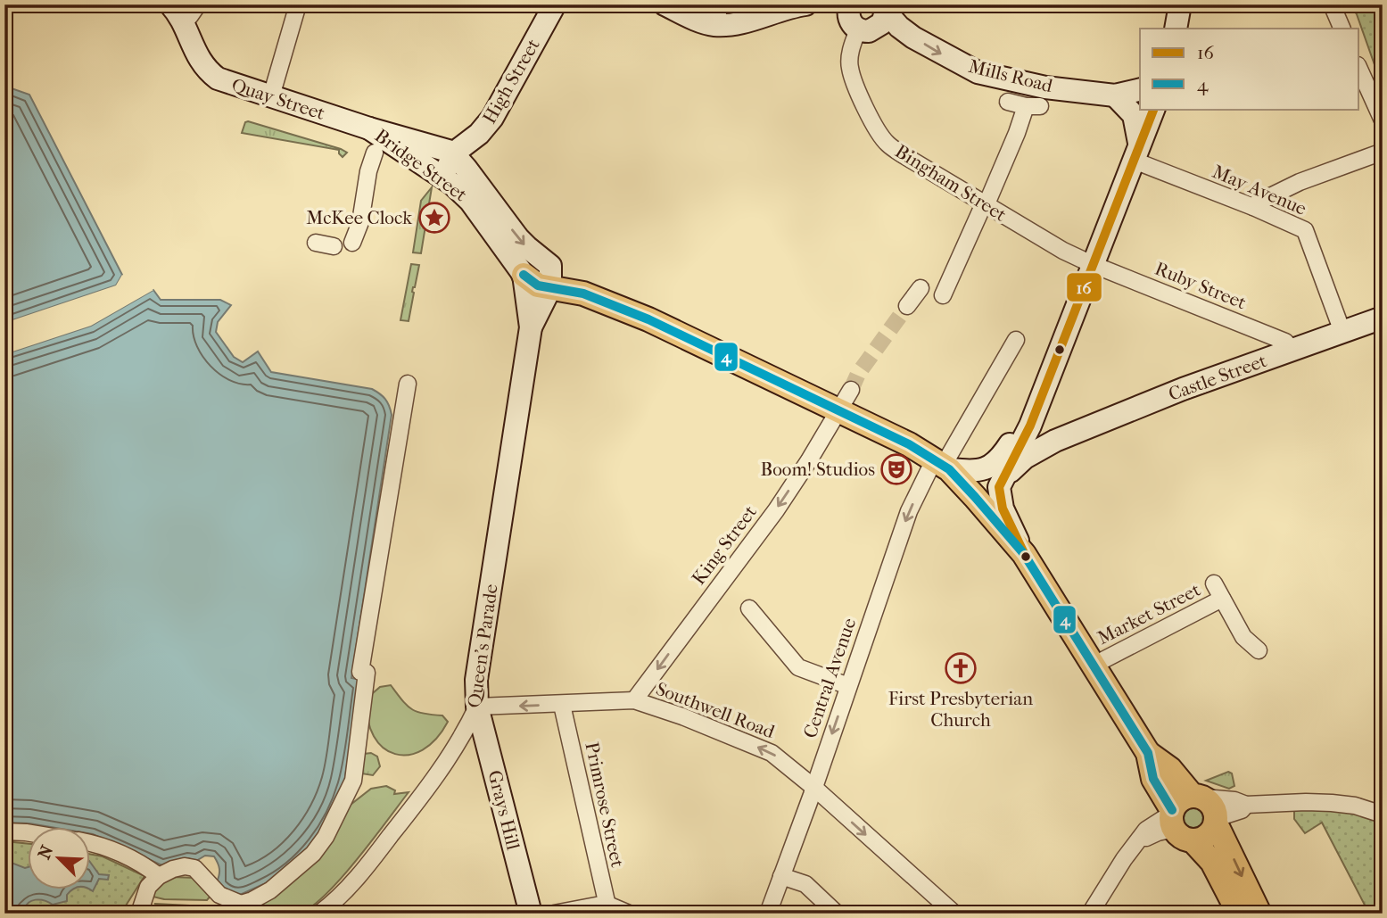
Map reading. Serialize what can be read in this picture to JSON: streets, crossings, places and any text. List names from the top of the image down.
{
  "streets": {
    "main road": [
      "Mills Road",
      "High Street",
      "Quay Street",
      "Bridge Street",
      "Castle Street",
      "Queen's Parade",
      "Grays Hill"
    ],
    "street": [
      "Bingham Street",
      "May Avenue",
      "Ruby Street",
      "King Street",
      "Market Street",
      "Central Avenue",
      "Southwell Road",
      "Primrose Street"
    ]
  },
  "crossings": [
    ["High Street", "Bridge Street"],
    ["Quay Street", "Bridge Street"],
    ["Bridge Street", "Queen's Parade"],
    ["Bingham Street", "Ruby Street"],
    ["May Avenue", "Castle Street"],
    ["Ruby Street", "Castle Street"],
    ["King Street", "Southwell Road"],
    ["Queen's Parade", "Southwell Road"],
    ["Queen's Parade", "Grays Hill"],
    ["Central Avenue", "Southwell Road"],
    ["Southwell Road", "Primrose Street"],
    ["Southwell Road", "Grays Hill"]
  ],
  "one_way": ["Mills Road", "King Street", "Central Avenue"],
  "places": {
    "place": ["McKee Clock"],
    "theatre": ["Boom! Studios"],
    "church": ["First Presbyterian Church"]
  },
  "lines": ["transit line 16", "transit line 4"],
  "legend": ["16", "4"],
  "north": "top left"
}
